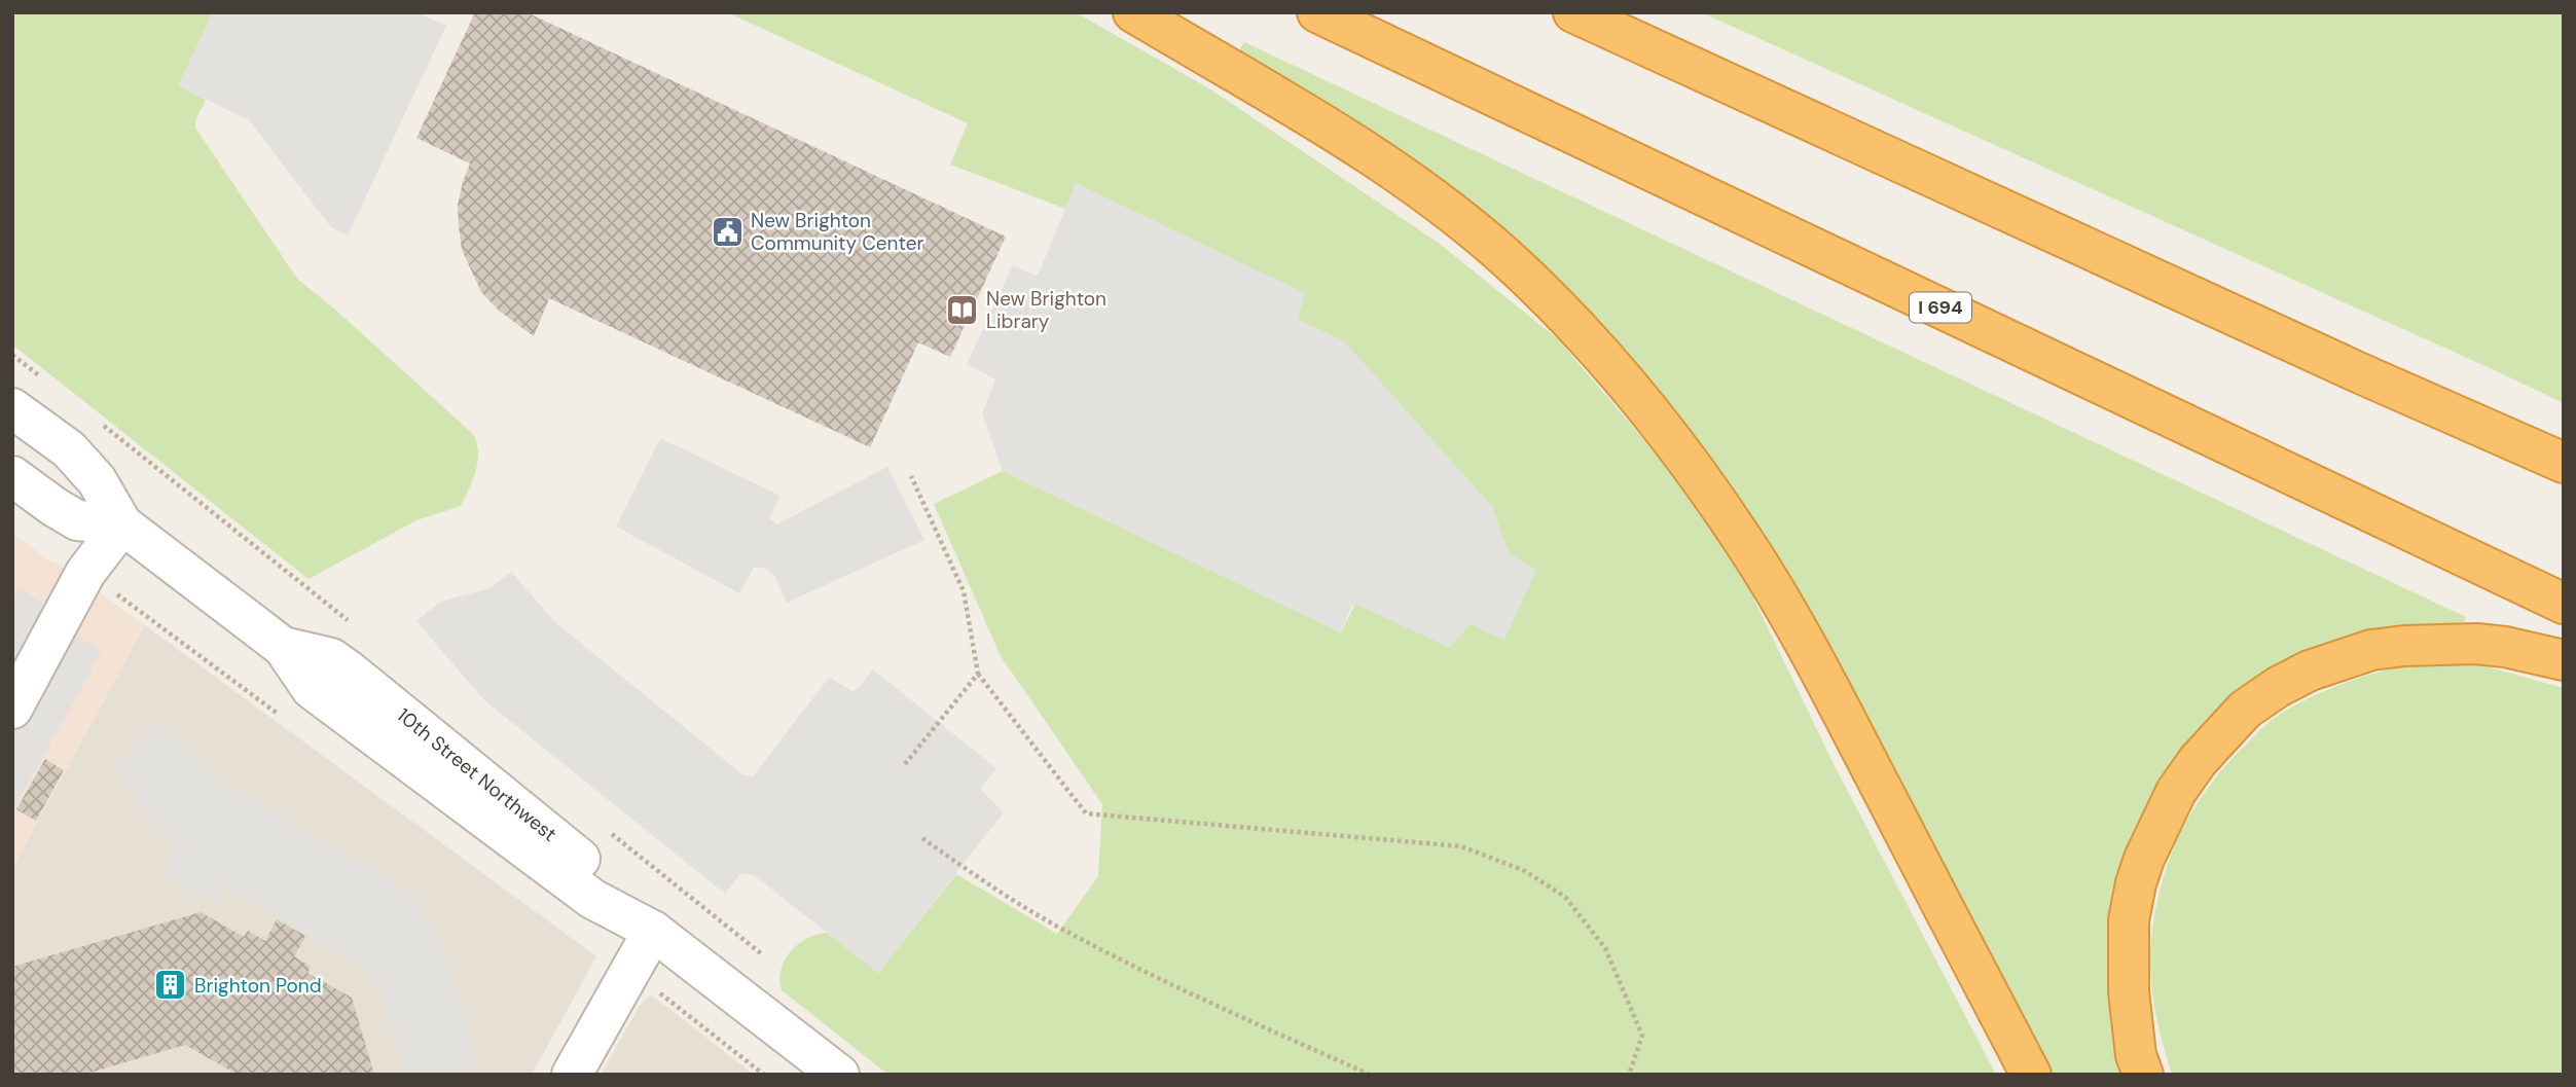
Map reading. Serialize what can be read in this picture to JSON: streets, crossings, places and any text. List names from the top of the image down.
{
  "streets": {
    "highway": ["I 694"],
    "street": ["10th Street Northwest"]
  },
  "places": {
    "public building": ["New Brighton Community Center"],
    "library": ["New Brighton Library"],
    "building": ["Brighton Pond"]
  }
}
